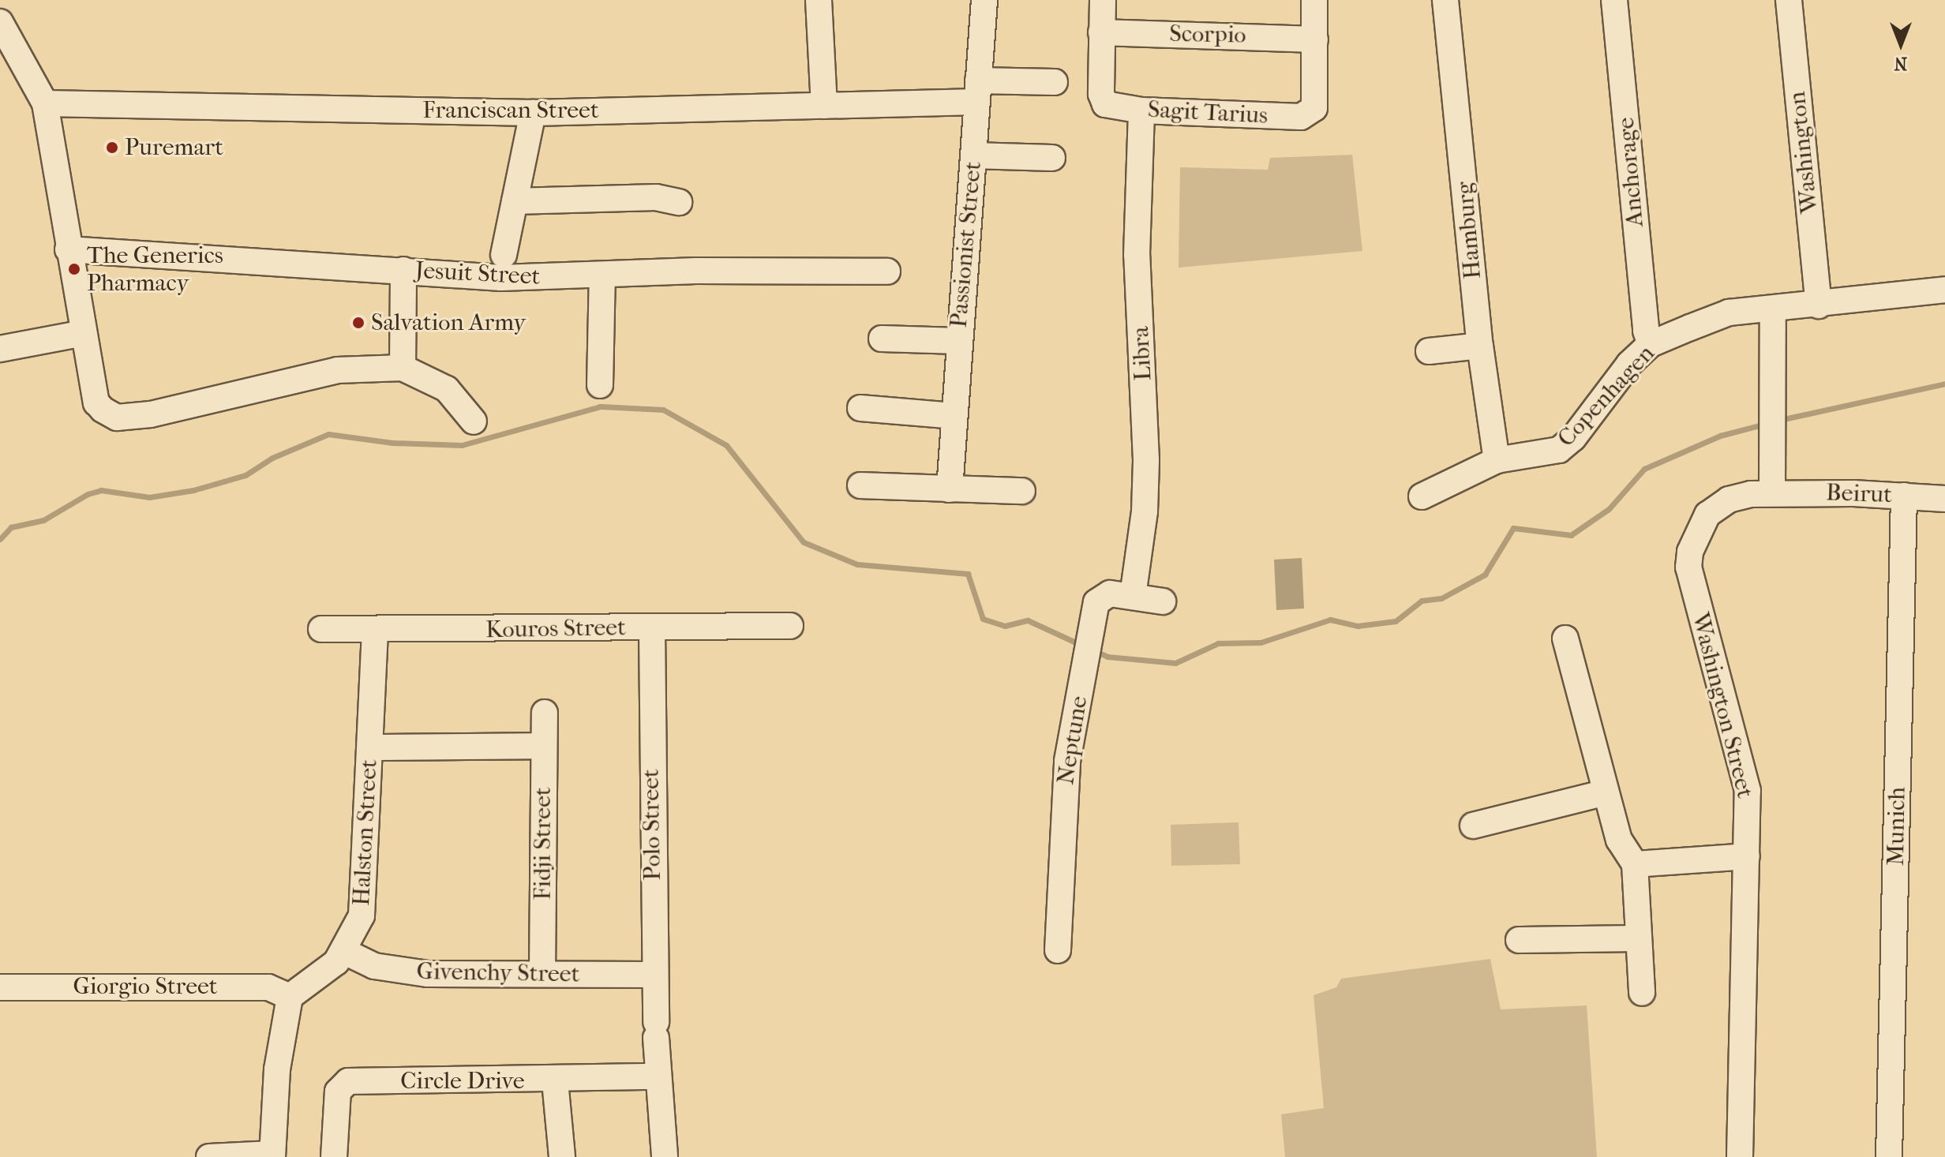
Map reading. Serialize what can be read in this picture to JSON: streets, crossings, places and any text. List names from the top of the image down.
{
  "streets": {
    "street": [
      "Scorpio",
      "Franciscan Street",
      "Sagit Tarius",
      "Washington",
      "Anchorage",
      "Hamburg",
      "Passionist Street",
      "Jesuit Street",
      "Libra",
      "Copenhagen",
      "Beirut",
      "Kouros Street",
      "Washington Street",
      "Neptune",
      "Polo Street",
      "Munich",
      "Halston Street",
      "Fidji Street",
      "Givenchy Street",
      "Giorgio Street",
      "Circle Drive"
    ]
  },
  "crossings": [
    ["Scorpio", "Sagit Tarius"],
    ["Franciscan Street", "Passionist Street"],
    ["Sagit Tarius", "Libra"],
    ["Washington", "Copenhagen"],
    ["Anchorage", "Copenhagen"],
    ["Hamburg", "Copenhagen"],
    ["Libra", "Neptune"],
    ["Beirut", "Washington Street"],
    ["Beirut", "Munich"],
    ["Kouros Street", "Polo Street"],
    ["Kouros Street", "Halston Street"],
    ["Polo Street", "Givenchy Street"],
    ["Polo Street", "Circle Drive"],
    ["Halston Street", "Givenchy Street"],
    ["Halston Street", "Giorgio Street"],
    ["Fidji Street", "Givenchy Street"]
  ],
  "places": ["Puremart", "The Generics Pharmacy", "Salvation Army"],
  "north": "bottom"
}
